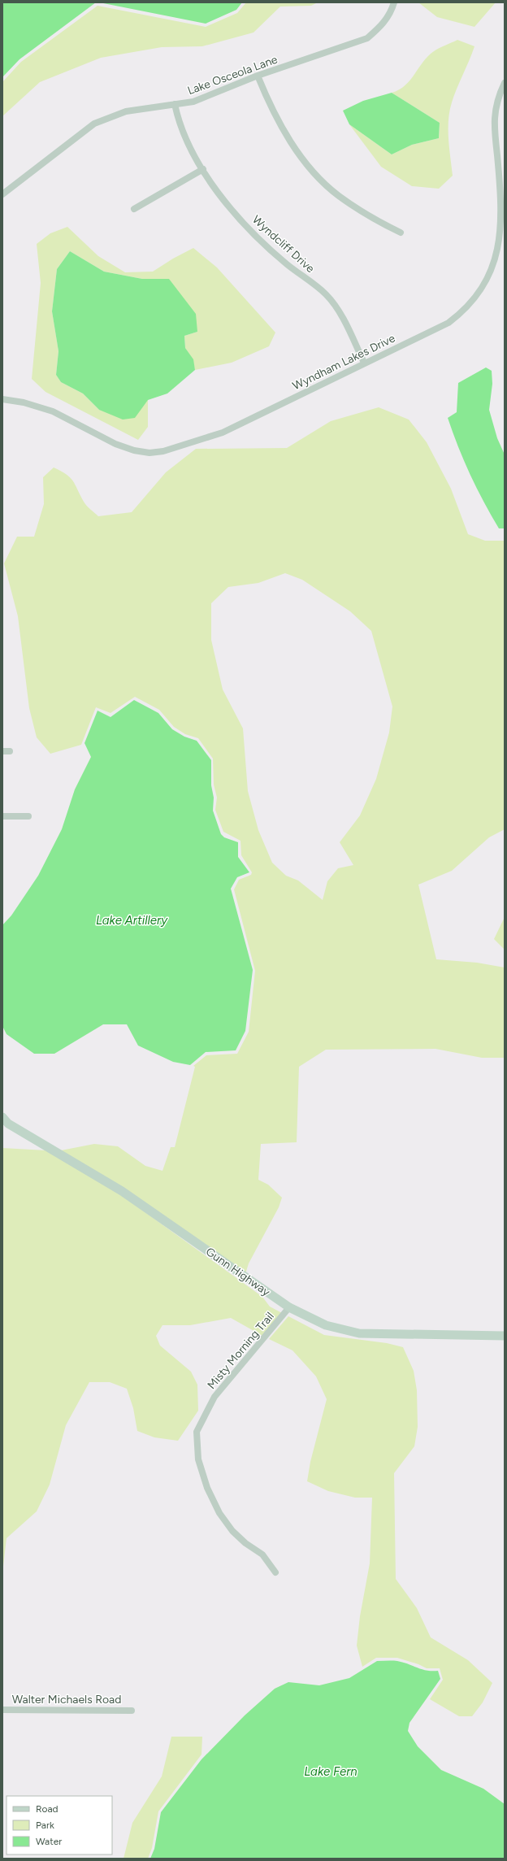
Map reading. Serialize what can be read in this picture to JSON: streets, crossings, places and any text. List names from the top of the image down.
{
  "streets": {
    "main road": ["Gunn Highway"],
    "street": [
      "Lake Osceola Lane",
      "Wyndcliff Drive",
      "Wyndham Lakes Drive",
      "Misty Morning Trail",
      "Walter Michaels Road"
    ]
  },
  "crossings": [
    ["Lake Osceola Lane", "Wyndcliff Drive"],
    ["Wyndcliff Drive", "Wyndham Lakes Drive"],
    ["Gunn Highway", "Misty Morning Trail"]
  ],
  "water": ["Lake Artillery", "Lake Fern"],
  "legend": ["Road", "Park", "Water"]
}
